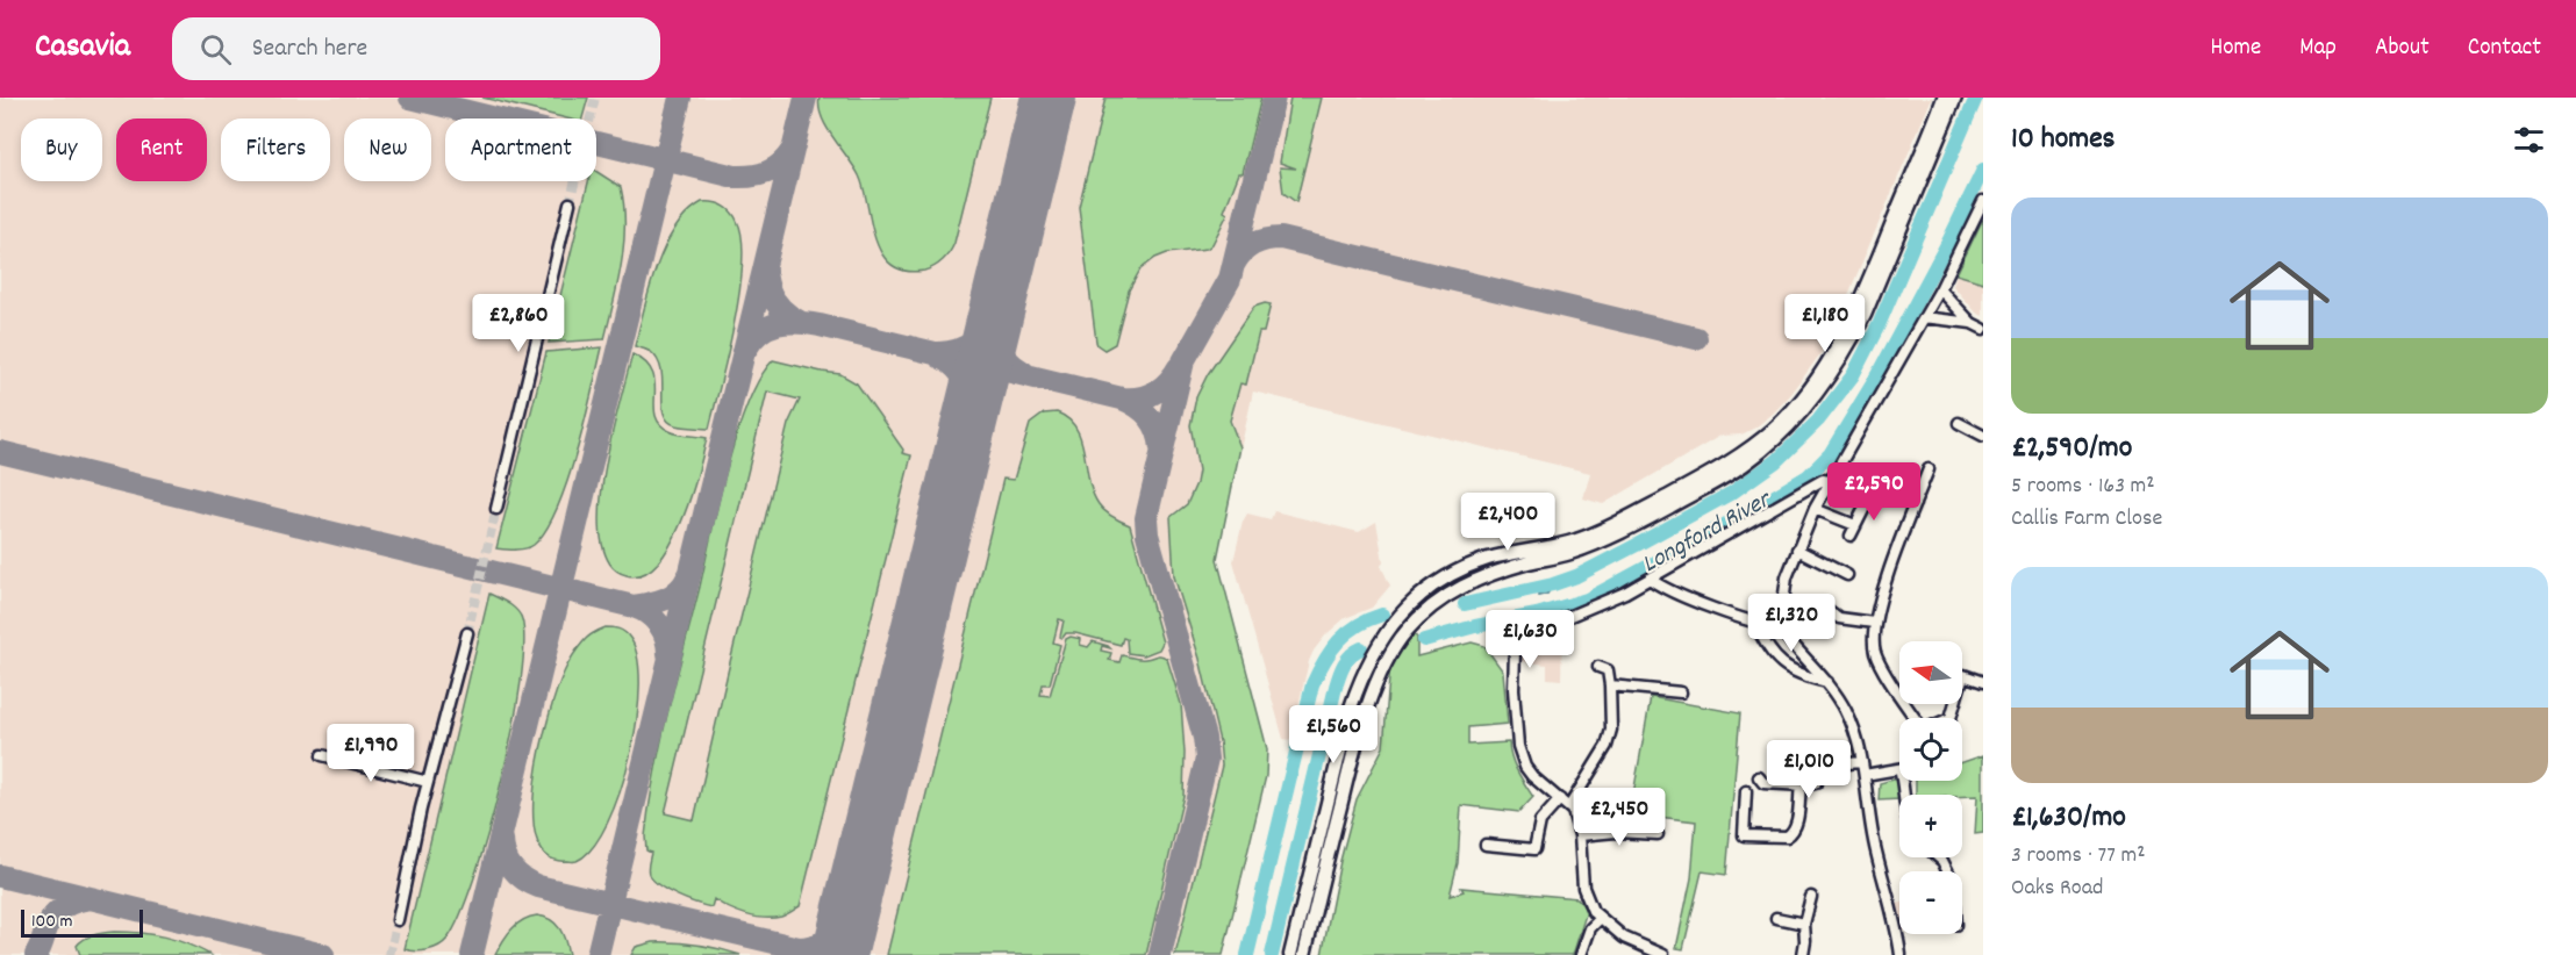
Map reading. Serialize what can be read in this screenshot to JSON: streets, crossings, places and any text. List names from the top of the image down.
{
  "water": ["Longford River"],
  "scale_bar": "100 m",
  "north": "left",
  "page": {
    "header": "Casavia",
    "search": "Search here",
    "nav": [
      "Home",
      "Map",
      "About",
      "Contact"
    ],
    "heading": "10 homes",
    "chip": [
      "Buy",
      "Rent",
      "Filters",
      "New",
      "Apartment"
    ],
    "list": [
      {
        "name": "£2,590/mo",
        "note": "5 rooms · 163 m² · Callis Farm Close"
      },
      {
        "name": "£1,630/mo",
        "note": "3 rooms · 77 m² · Oaks Road"
      }
    ],
    "price": [
      "£2,860",
      "£1,180",
      "£2,590",
      "£2,400",
      "£1,320",
      "£1,630",
      "£1,560",
      "£1,990",
      "£1,010",
      "£2,450"
    ],
    "map_buttons": ["+", "−"],
    "scale": "100 m"
  }
}
